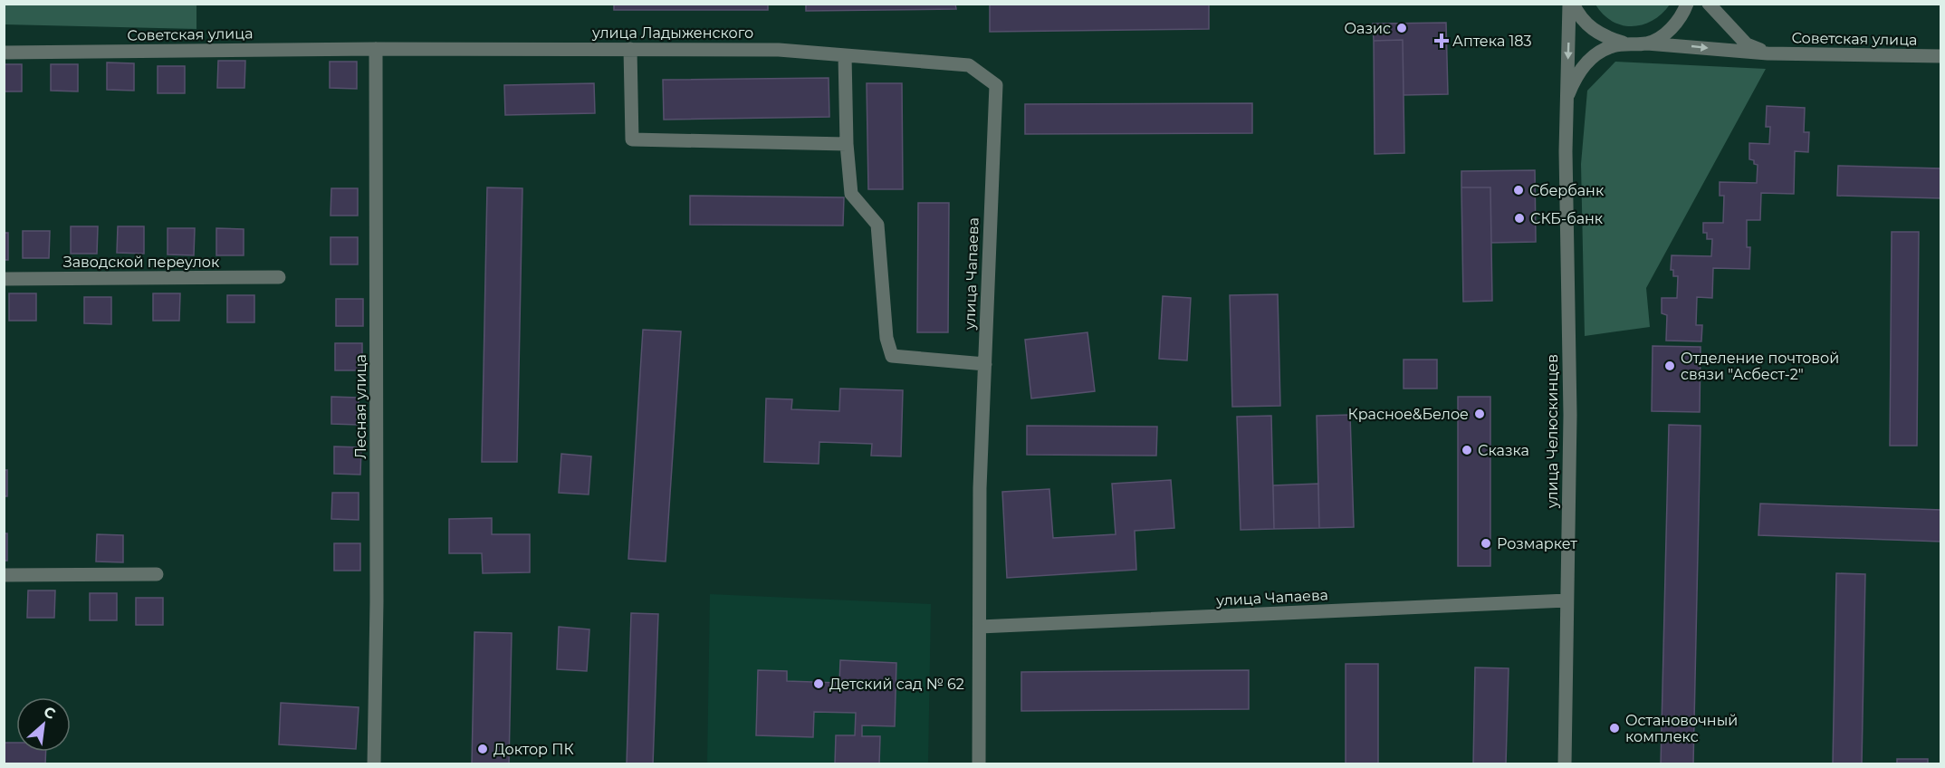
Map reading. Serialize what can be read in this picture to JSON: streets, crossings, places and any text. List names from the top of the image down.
{
  "streets": {
    "street": [
      "улица Ладыженского",
      "Советская улица",
      "Заводской переулок",
      "улица Чапаева",
      "Лесная улица",
      "улица Челюскинцев"
    ]
  },
  "crossings": [
    ["улица Ладыженского", "Советская улица"],
    ["улица Ладыженского", "улица Чапаева"],
    ["улица Ладыженского", "Лесная улица"],
    ["Советская улица", "Лесная улица"],
    ["улица Чапаева", "улица Челюскинцев"]
  ],
  "places": {
    "other": [
      "Оазис",
      "Сбербанк",
      "СКБ-банк",
      "Отделение почтовой связи \"Асбест-2\"",
      "Красное&Белое",
      "Сказка",
      "Розмаркет",
      "Детский сад № 62",
      "Остановочный комплекс",
      "Доктор ПК"
    ],
    "health": ["Аптека 183"]
  },
  "north": "top right"
}
